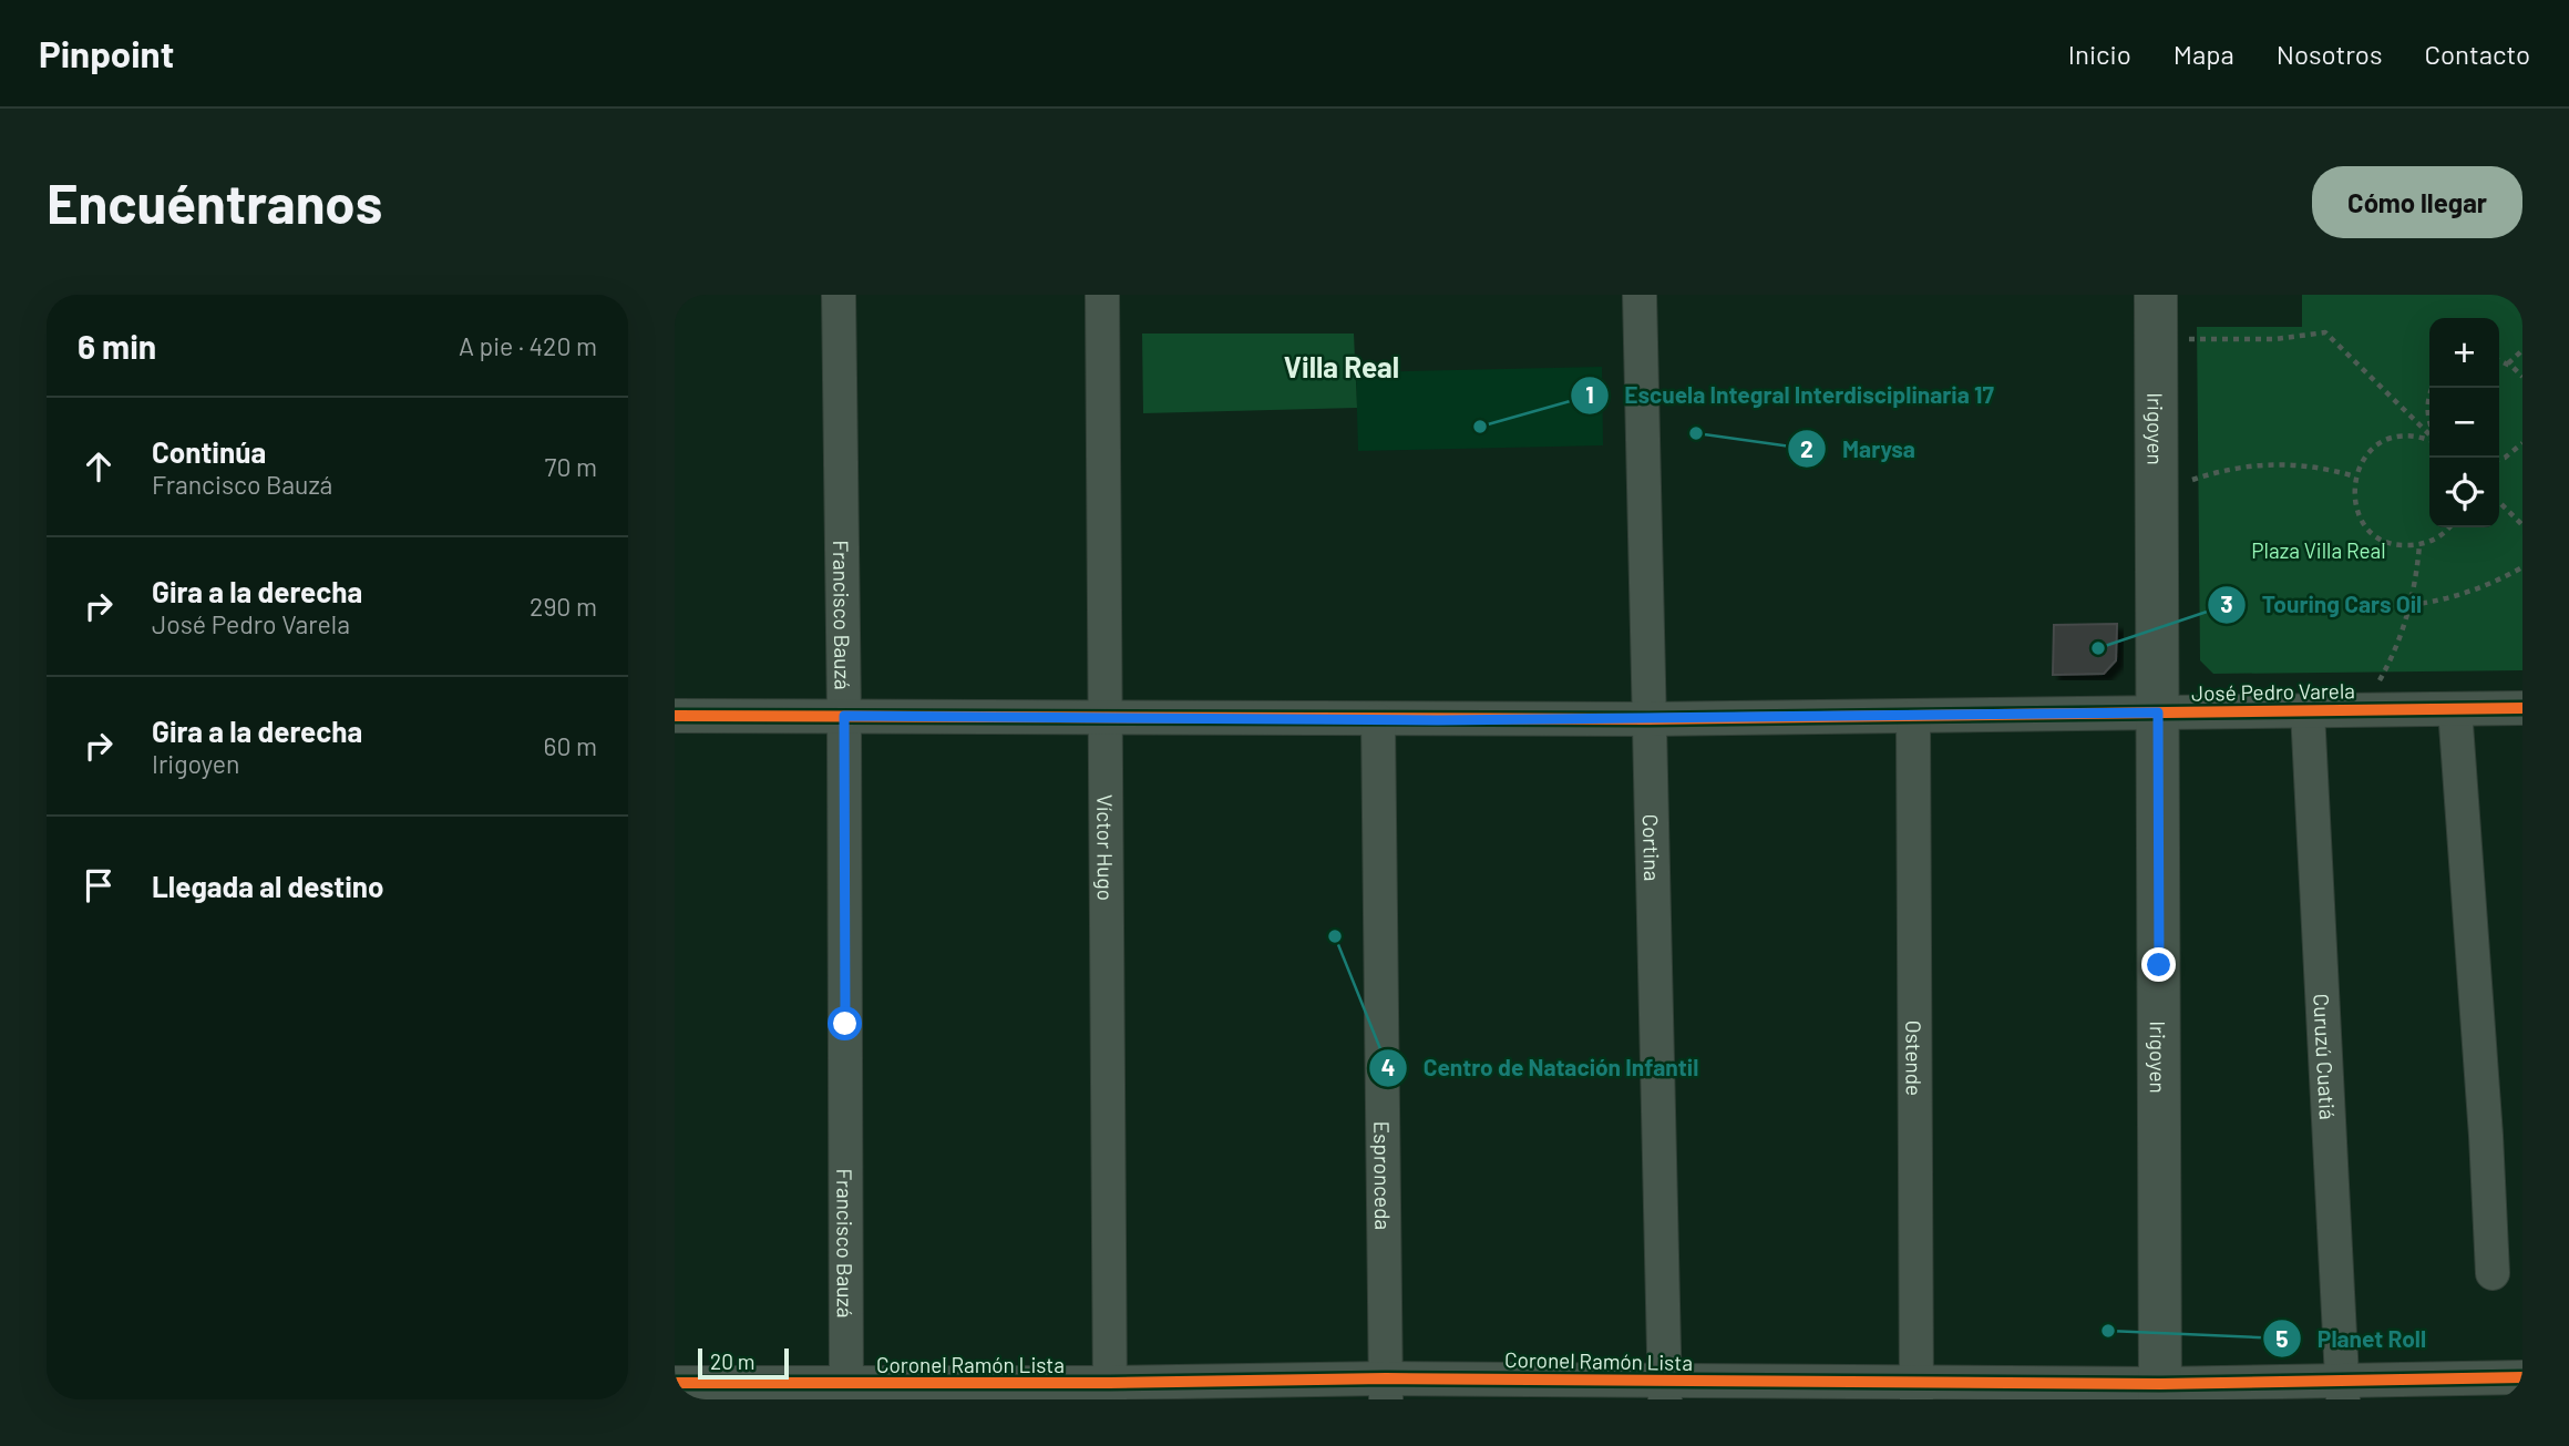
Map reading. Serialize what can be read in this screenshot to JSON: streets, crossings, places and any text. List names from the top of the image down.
{
  "streets": {
    "street": [
      "Irigoyen",
      "Francisco Bauzá",
      "José Pedro Varela",
      "Víctor Hugo",
      "Cortina",
      "Curuzú Cuatiá",
      "Ostende",
      "Espronceda",
      "Coronel Ramón Lista"
    ]
  },
  "crossings": [
    ["Irigoyen", "José Pedro Varela"],
    ["Irigoyen", "Coronel Ramón Lista"],
    ["Francisco Bauzá", "José Pedro Varela"],
    ["Francisco Bauzá", "Coronel Ramón Lista"],
    ["José Pedro Varela", "Víctor Hugo"],
    ["José Pedro Varela", "Cortina"],
    ["José Pedro Varela", "Curuzú Cuatiá"],
    ["José Pedro Varela", "Ostende"],
    ["José Pedro Varela", "Espronceda"],
    ["Víctor Hugo", "Coronel Ramón Lista"],
    ["Cortina", "Coronel Ramón Lista"],
    ["Curuzú Cuatiá", "Coronel Ramón Lista"],
    ["Ostende", "Coronel Ramón Lista"],
    ["Espronceda", "Coronel Ramón Lista"]
  ],
  "districts": ["Villa Real"],
  "parks": ["Plaza Villa Real"],
  "places": [
    "Escuela Integral Interdisciplinaria 17",
    "Marysa",
    "Touring Cars Oil",
    "Centro de Natación Infantil",
    "Planet Roll"
  ],
  "scale_bar": "20 m",
  "page": {
    "header": "Pinpoint",
    "nav": [
      "Inicio",
      "Mapa",
      "Nosotros",
      "Contacto"
    ],
    "buttons": "Cómo llegar",
    "title": "Encuéntranos",
    "heading": ["6 min", "A pie · 420 m"],
    "map_buttons": ["+", "−"],
    "list": [
      ["Continúa", "Francisco Bauzá", "70 m"],
      ["Gira a la derecha", "José Pedro Varela", "290 m"],
      ["Gira a la derecha", "Irigoyen", "60 m"],
      "Llegada al destino"
    ],
    "scale": "20 m"
  }
}
